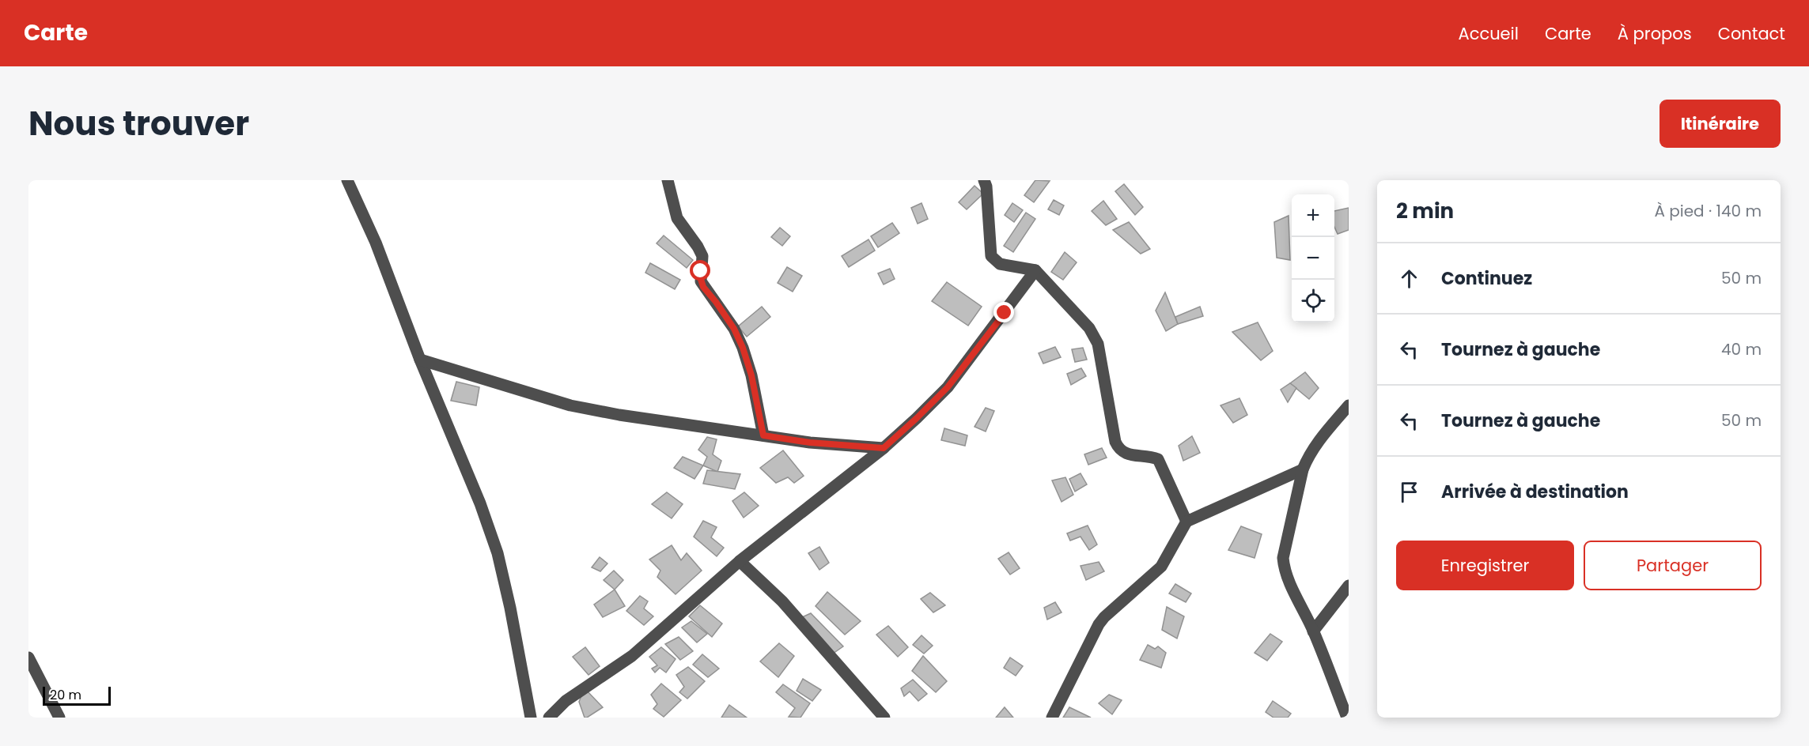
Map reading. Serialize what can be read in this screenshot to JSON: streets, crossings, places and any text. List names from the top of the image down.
{
  "scale_bar": "20 m",
  "page": {
    "header": "Carte",
    "nav": [
      "Accueil",
      "Carte",
      "À propos",
      "Contact"
    ],
    "title": "Nous trouver",
    "buttons": [
      "Itinéraire",
      ["Enregistrer", "Partager"]
    ],
    "heading": ["2 min", "À pied · 140 m"],
    "map_buttons": ["+", "−"],
    "list": [
      ["Continuez", "50 m"],
      ["Tournez à gauche", "40 m"],
      ["Tournez à gauche", "50 m"],
      "Arrivée à destination"
    ],
    "scale": "20 m"
  }
}
